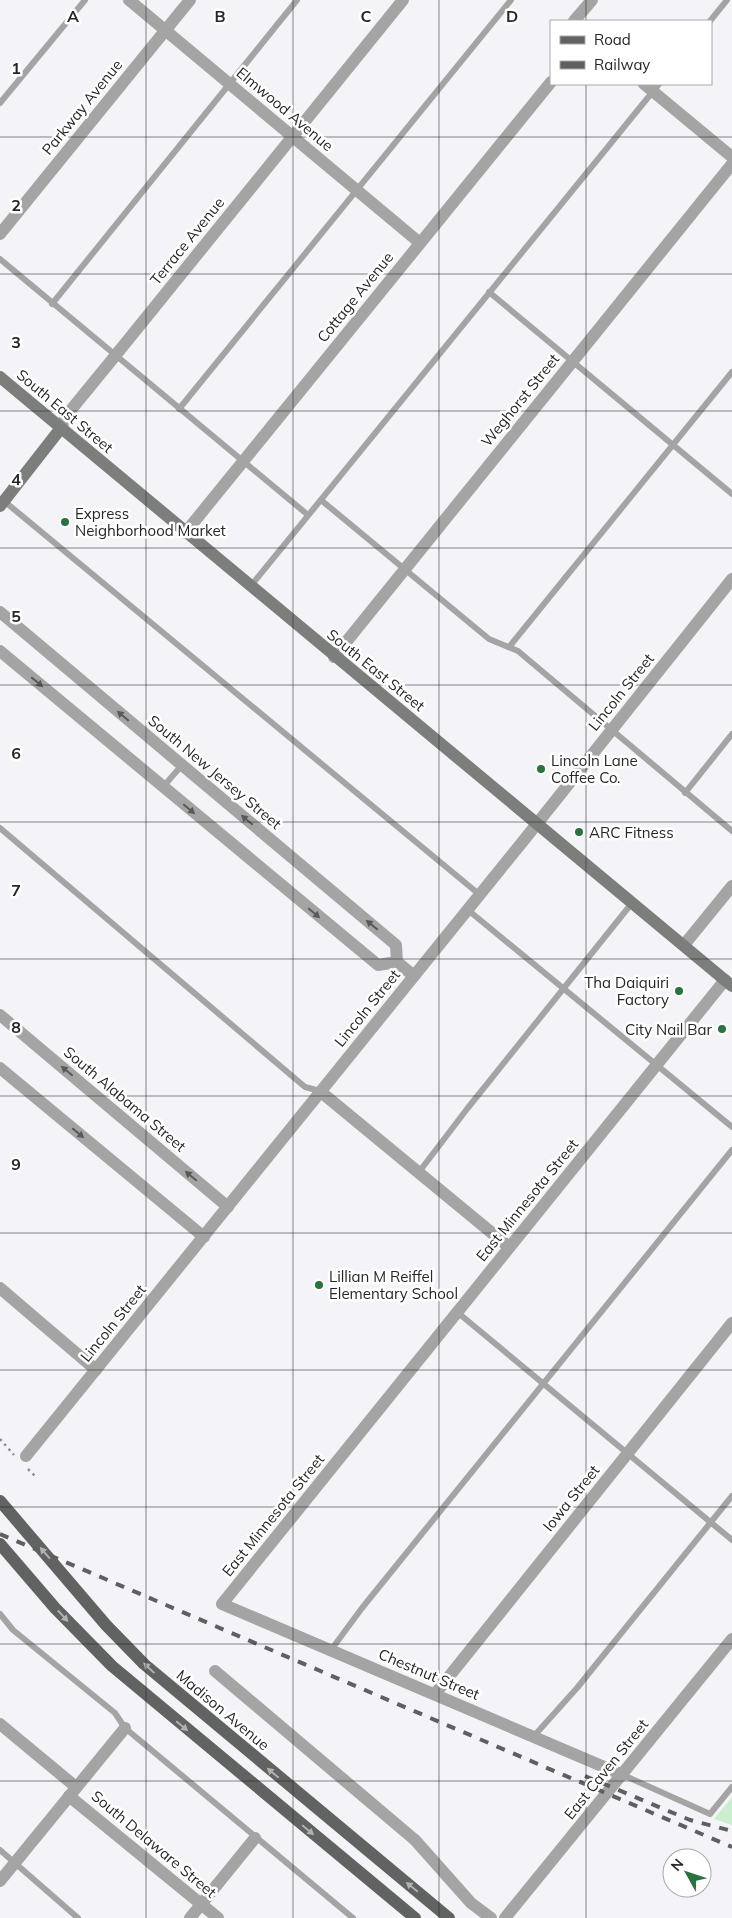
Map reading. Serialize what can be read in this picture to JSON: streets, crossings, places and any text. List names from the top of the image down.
{
  "streets": {
    "main road": ["Terrace Avenue", "South East Street", "Madison Avenue"],
    "street": [
      "Parkway Avenue",
      "Elmwood Avenue",
      "Cottage Avenue",
      "Weghorst Street",
      "Lincoln Street",
      "South New Jersey Street",
      "South Alabama Street",
      "East Minnesota Street",
      "Iowa Street",
      "Chestnut Street",
      "East Caven Street",
      "South Delaware Street"
    ]
  },
  "crossings": [
    ["Parkway Avenue", "Elmwood Avenue"],
    ["Elmwood Avenue", "Terrace Avenue"],
    ["Elmwood Avenue", "Cottage Avenue"],
    ["Terrace Avenue", "South East Street"],
    ["Cottage Avenue", "South East Street"],
    ["Weghorst Street", "South East Street"],
    ["South East Street", "Lincoln Street"],
    ["South East Street", "East Minnesota Street"],
    ["Lincoln Street", "South Alabama Street"],
    ["East Minnesota Street", "Chestnut Street"],
    ["Iowa Street", "Chestnut Street"],
    ["Chestnut Street", "East Caven Street"]
  ],
  "places": [
    "Express Neighborhood Market",
    "Lincoln Lane Coffee Co.",
    "ARC Fitness",
    "Tha Daiquiri Factory",
    "City Nail Bar",
    "Lillian M Reiffel Elementary School"
  ],
  "legend": ["Road", "Railway"],
  "north": "top left",
  "grid": {
    "columns": [
      "A",
      "B",
      "C",
      "D"
    ],
    "rows": [
      "1",
      "2",
      "3",
      "4",
      "5",
      "6",
      "7",
      "8",
      "9"
    ]
  }
}
